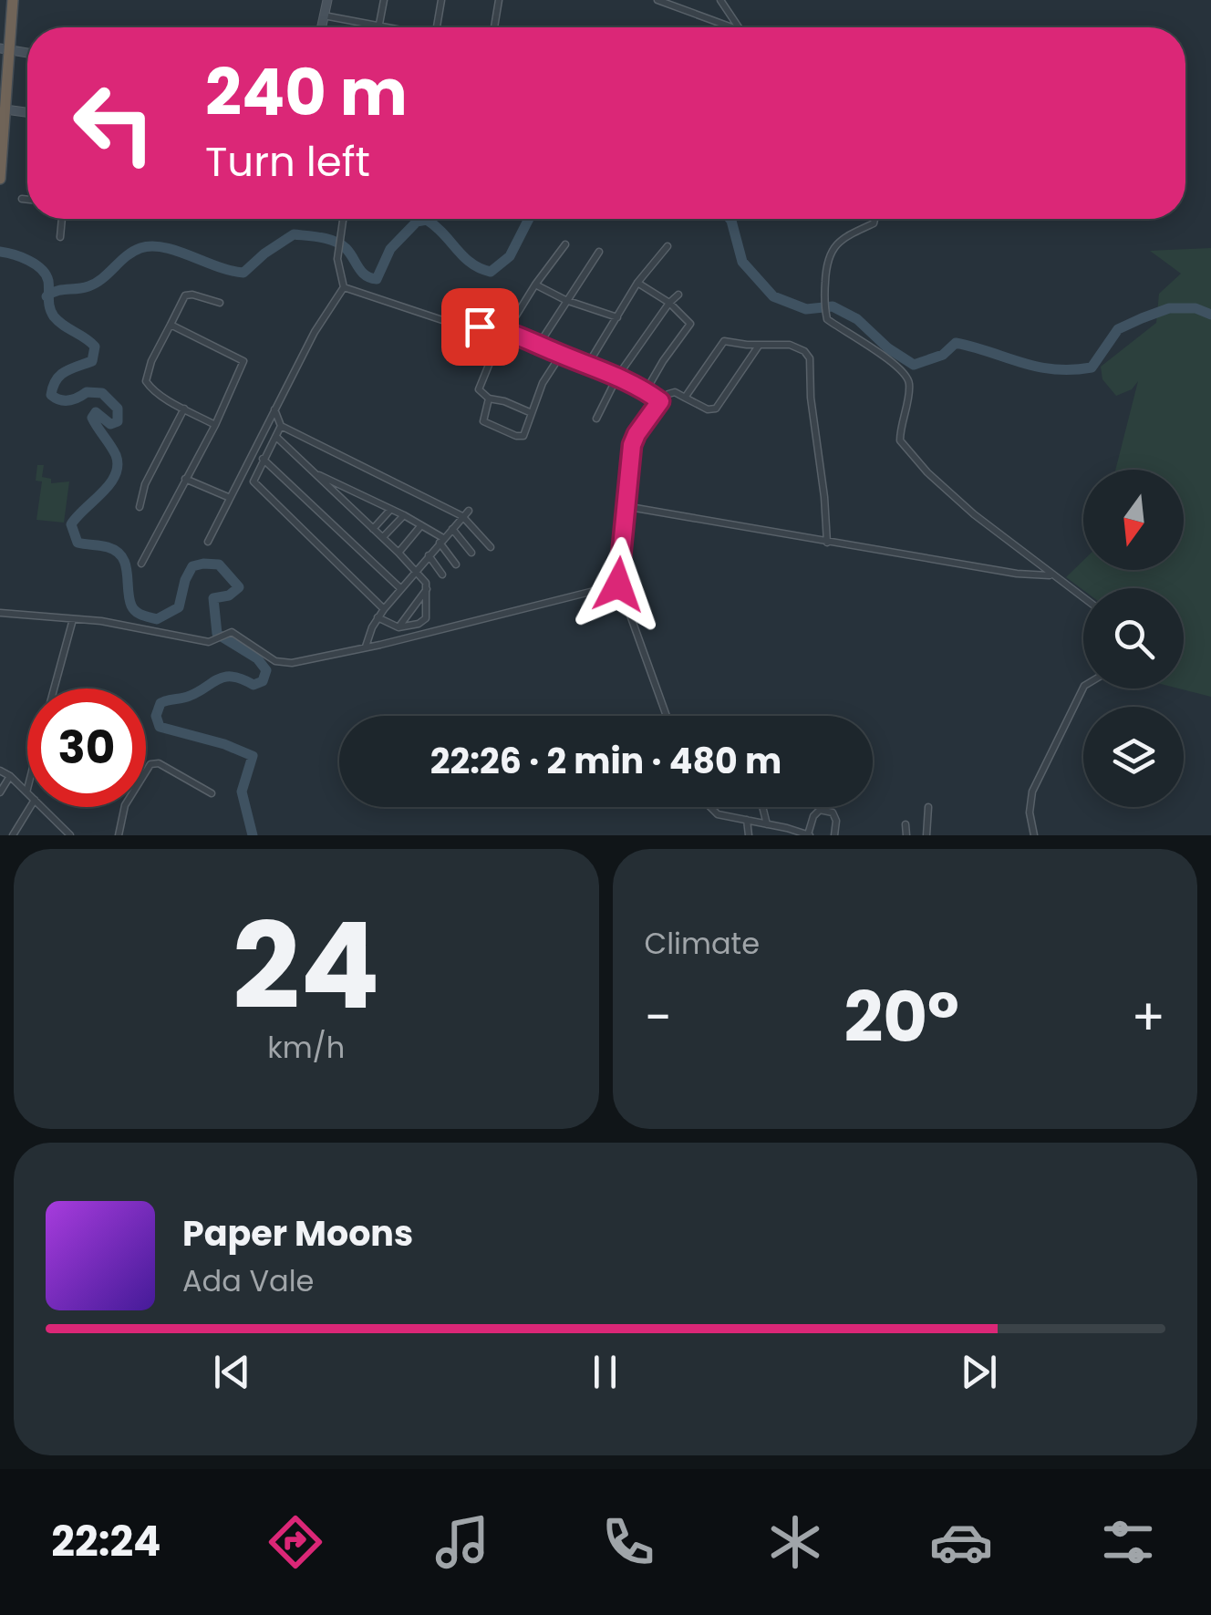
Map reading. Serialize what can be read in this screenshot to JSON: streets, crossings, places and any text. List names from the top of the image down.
{
  "north": "bottom",
  "page": {
    "turn": ["240 m", "Turn left"],
    "limit": "30",
    "trip": "22:26 · 2 min · 480 m",
    "tile": [
      ["24", "km/h"],
      "Climate"
    ],
    "heat": ["−", "20°", "+"],
    "song": ["Paper Moons", "Ada Vale"],
    "tabs": "22:24"
  }
}
